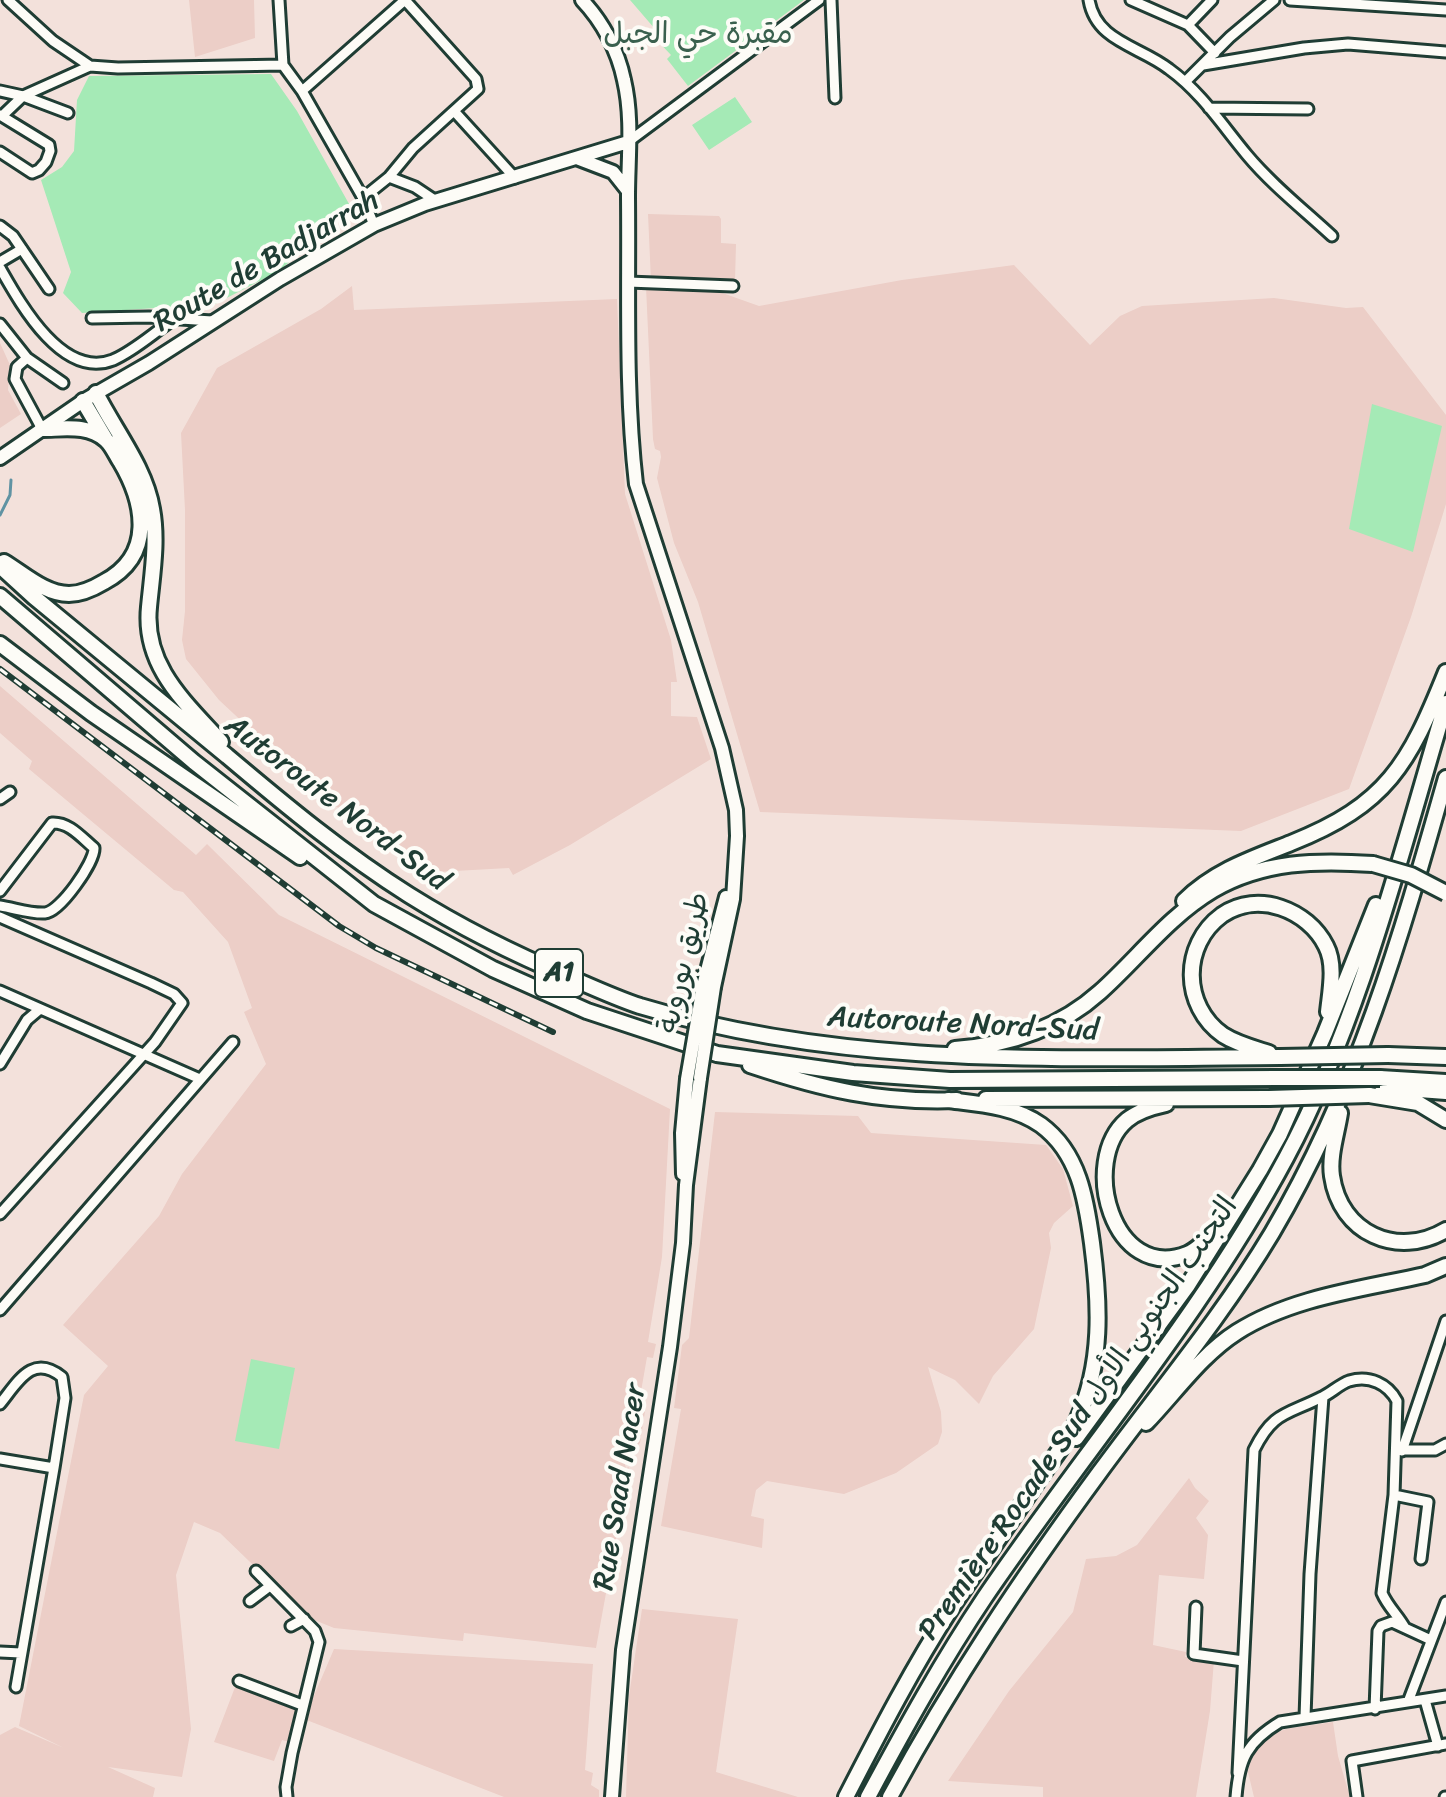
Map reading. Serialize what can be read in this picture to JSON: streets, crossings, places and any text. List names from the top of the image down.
{
  "streets": {
    "highway": ["Autoroute Nord-Sud", "A1", "Première Rocade Sud التجنب الجنوبي الأول"],
    "main road": ["Route de Badjarrah", "طريق بوروبة", "Rue Saad Nacer"]
  },
  "crossings": [
    ["Route de Badjarrah", "طريق بوروبة"],
    ["طريق بوروبة", "Rue Saad Nacer"]
  ],
  "parks": ["مقبرة حي الجبل"]
}
